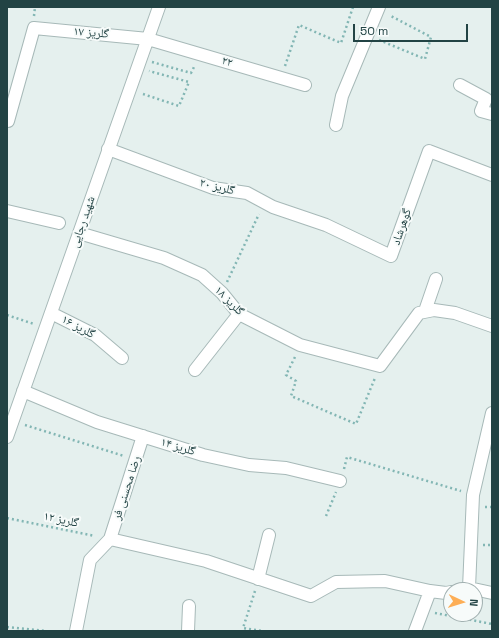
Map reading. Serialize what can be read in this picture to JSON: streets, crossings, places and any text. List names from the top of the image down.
{
  "streets": {
    "street": [
      "گلریز ۱۷",
      "۲۲",
      "گلریز ۲۰",
      "شهید رجایی",
      "گوهرشاد",
      "گلریز ۱۸",
      "گلریز ۱۶",
      "گلریز ۱۴",
      "رضا محسنی فر"
    ],
    "path": ["گلریز ۱۲"]
  },
  "crossings": [
    ["گلریز ۱۷", "۲۲"],
    ["گلریز ۱۷", "شهید رجایی"],
    ["۲۲", "شهید رجایی"],
    ["گلریز ۲۰", "شهید رجایی"],
    ["گلریز ۲۰", "گوهرشاد"],
    ["شهید رجایی", "گلریز ۱۸"],
    ["شهید رجایی", "گلریز ۱۶"],
    ["شهید رجایی", "گلریز ۱۴"],
    ["گلریز ۱۴", "رضا محسنی فر"],
    ["رضا محسنی فر", "گلریز ۱۲"]
  ],
  "scale_bar": "50 m",
  "north": "right"
}
